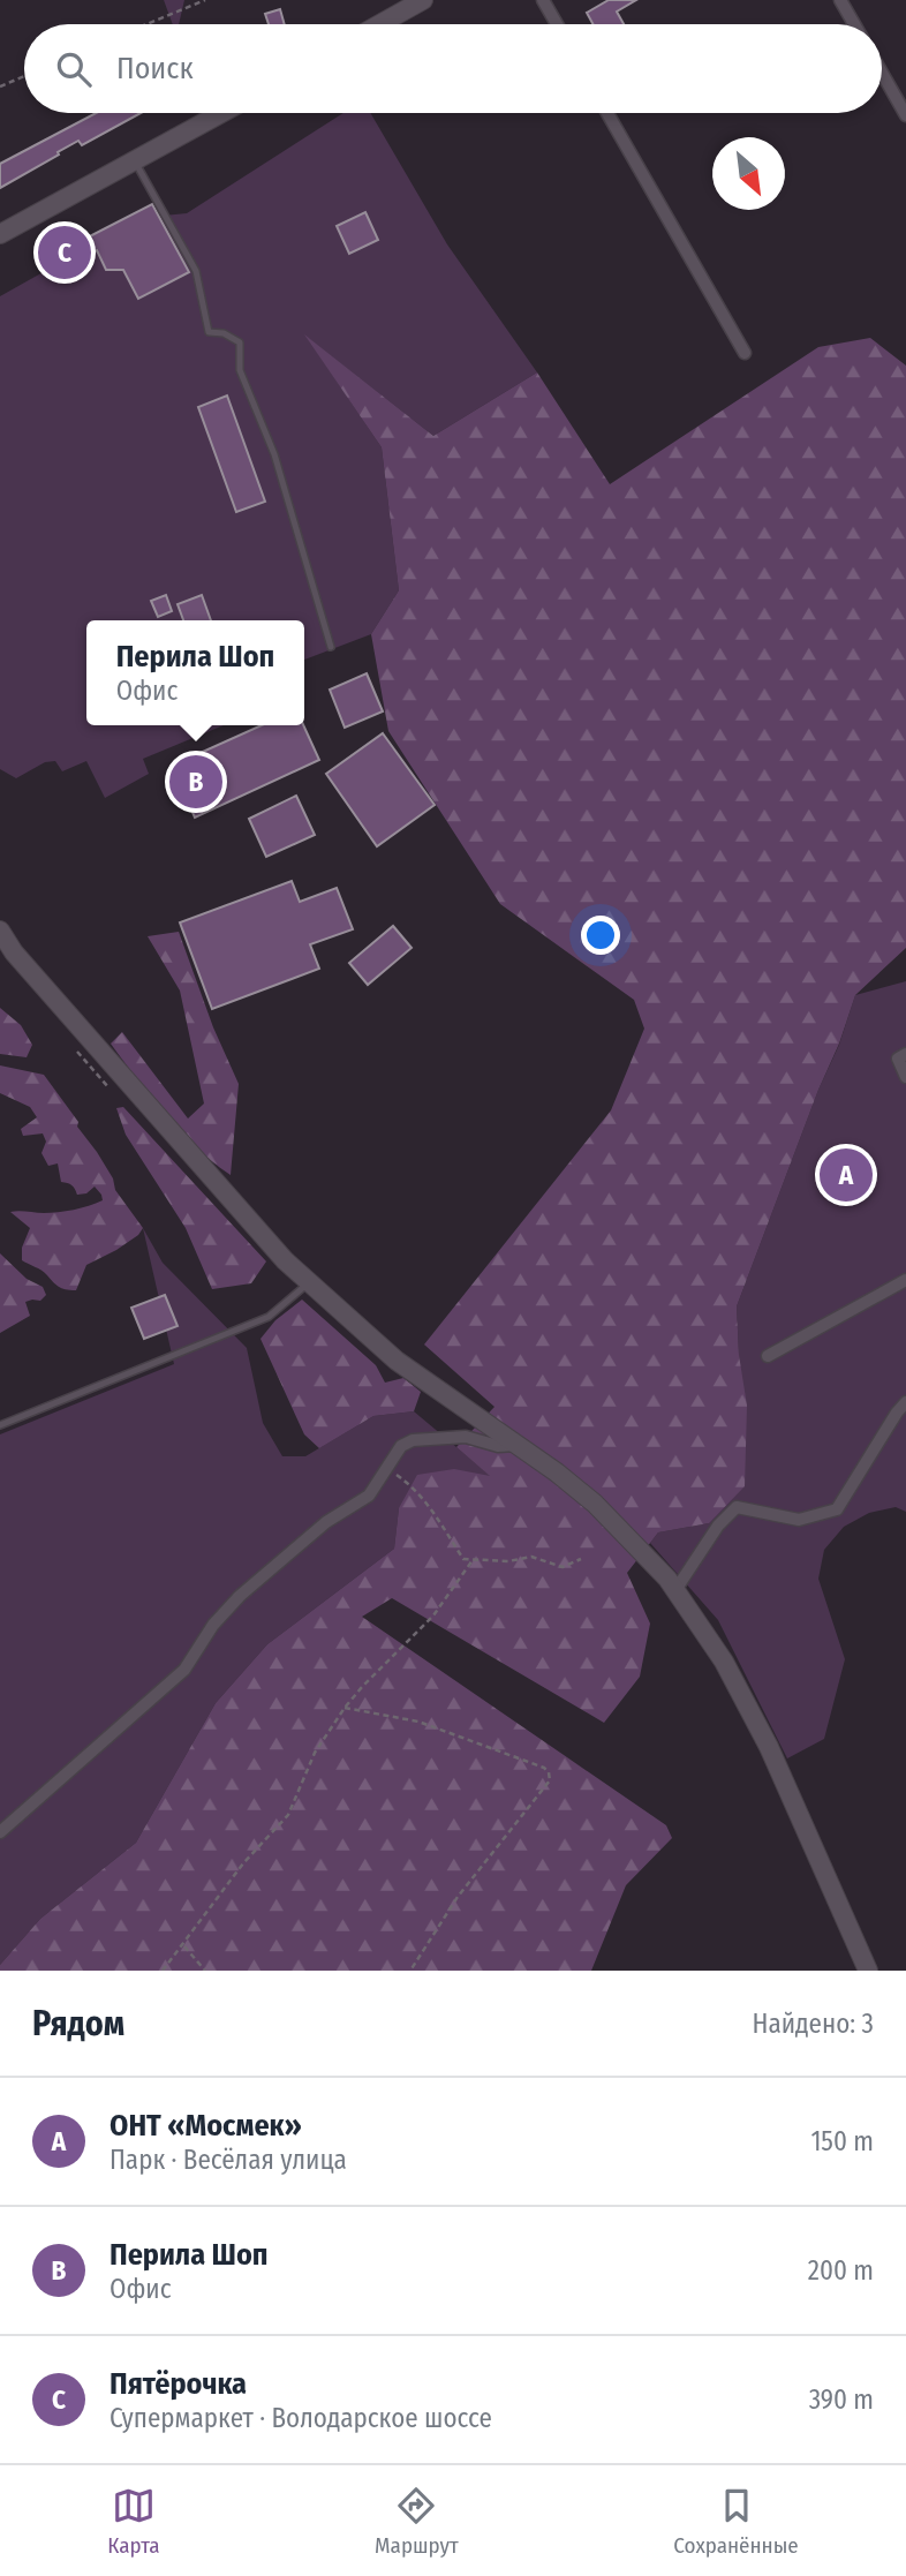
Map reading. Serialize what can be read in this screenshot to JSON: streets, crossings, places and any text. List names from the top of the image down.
{
  "north": "bottom right",
  "page": {
    "search": "Поиск",
    "pins": ["C", "B", "A"],
    "popup": ["Перила Шоп", "Офис"],
    "heading": ["Рядом", "Найдено: 3"],
    "list": [
      {
        "mark": "A",
        "name": "ОНТ «Мосмек»",
        "note": "Парк · Весёлая улица",
        "value": "150 m"
      },
      {
        "mark": "B",
        "name": "Перила Шоп",
        "note": "Офис",
        "value": "200 m"
      },
      {
        "mark": "C",
        "name": "Пятёрочка",
        "note": "Супермаркет · Володарское шоссе",
        "value": "390 m"
      }
    ],
    "nav": ["Карта", "Маршрут", "Сохранённые"]
  }
}
